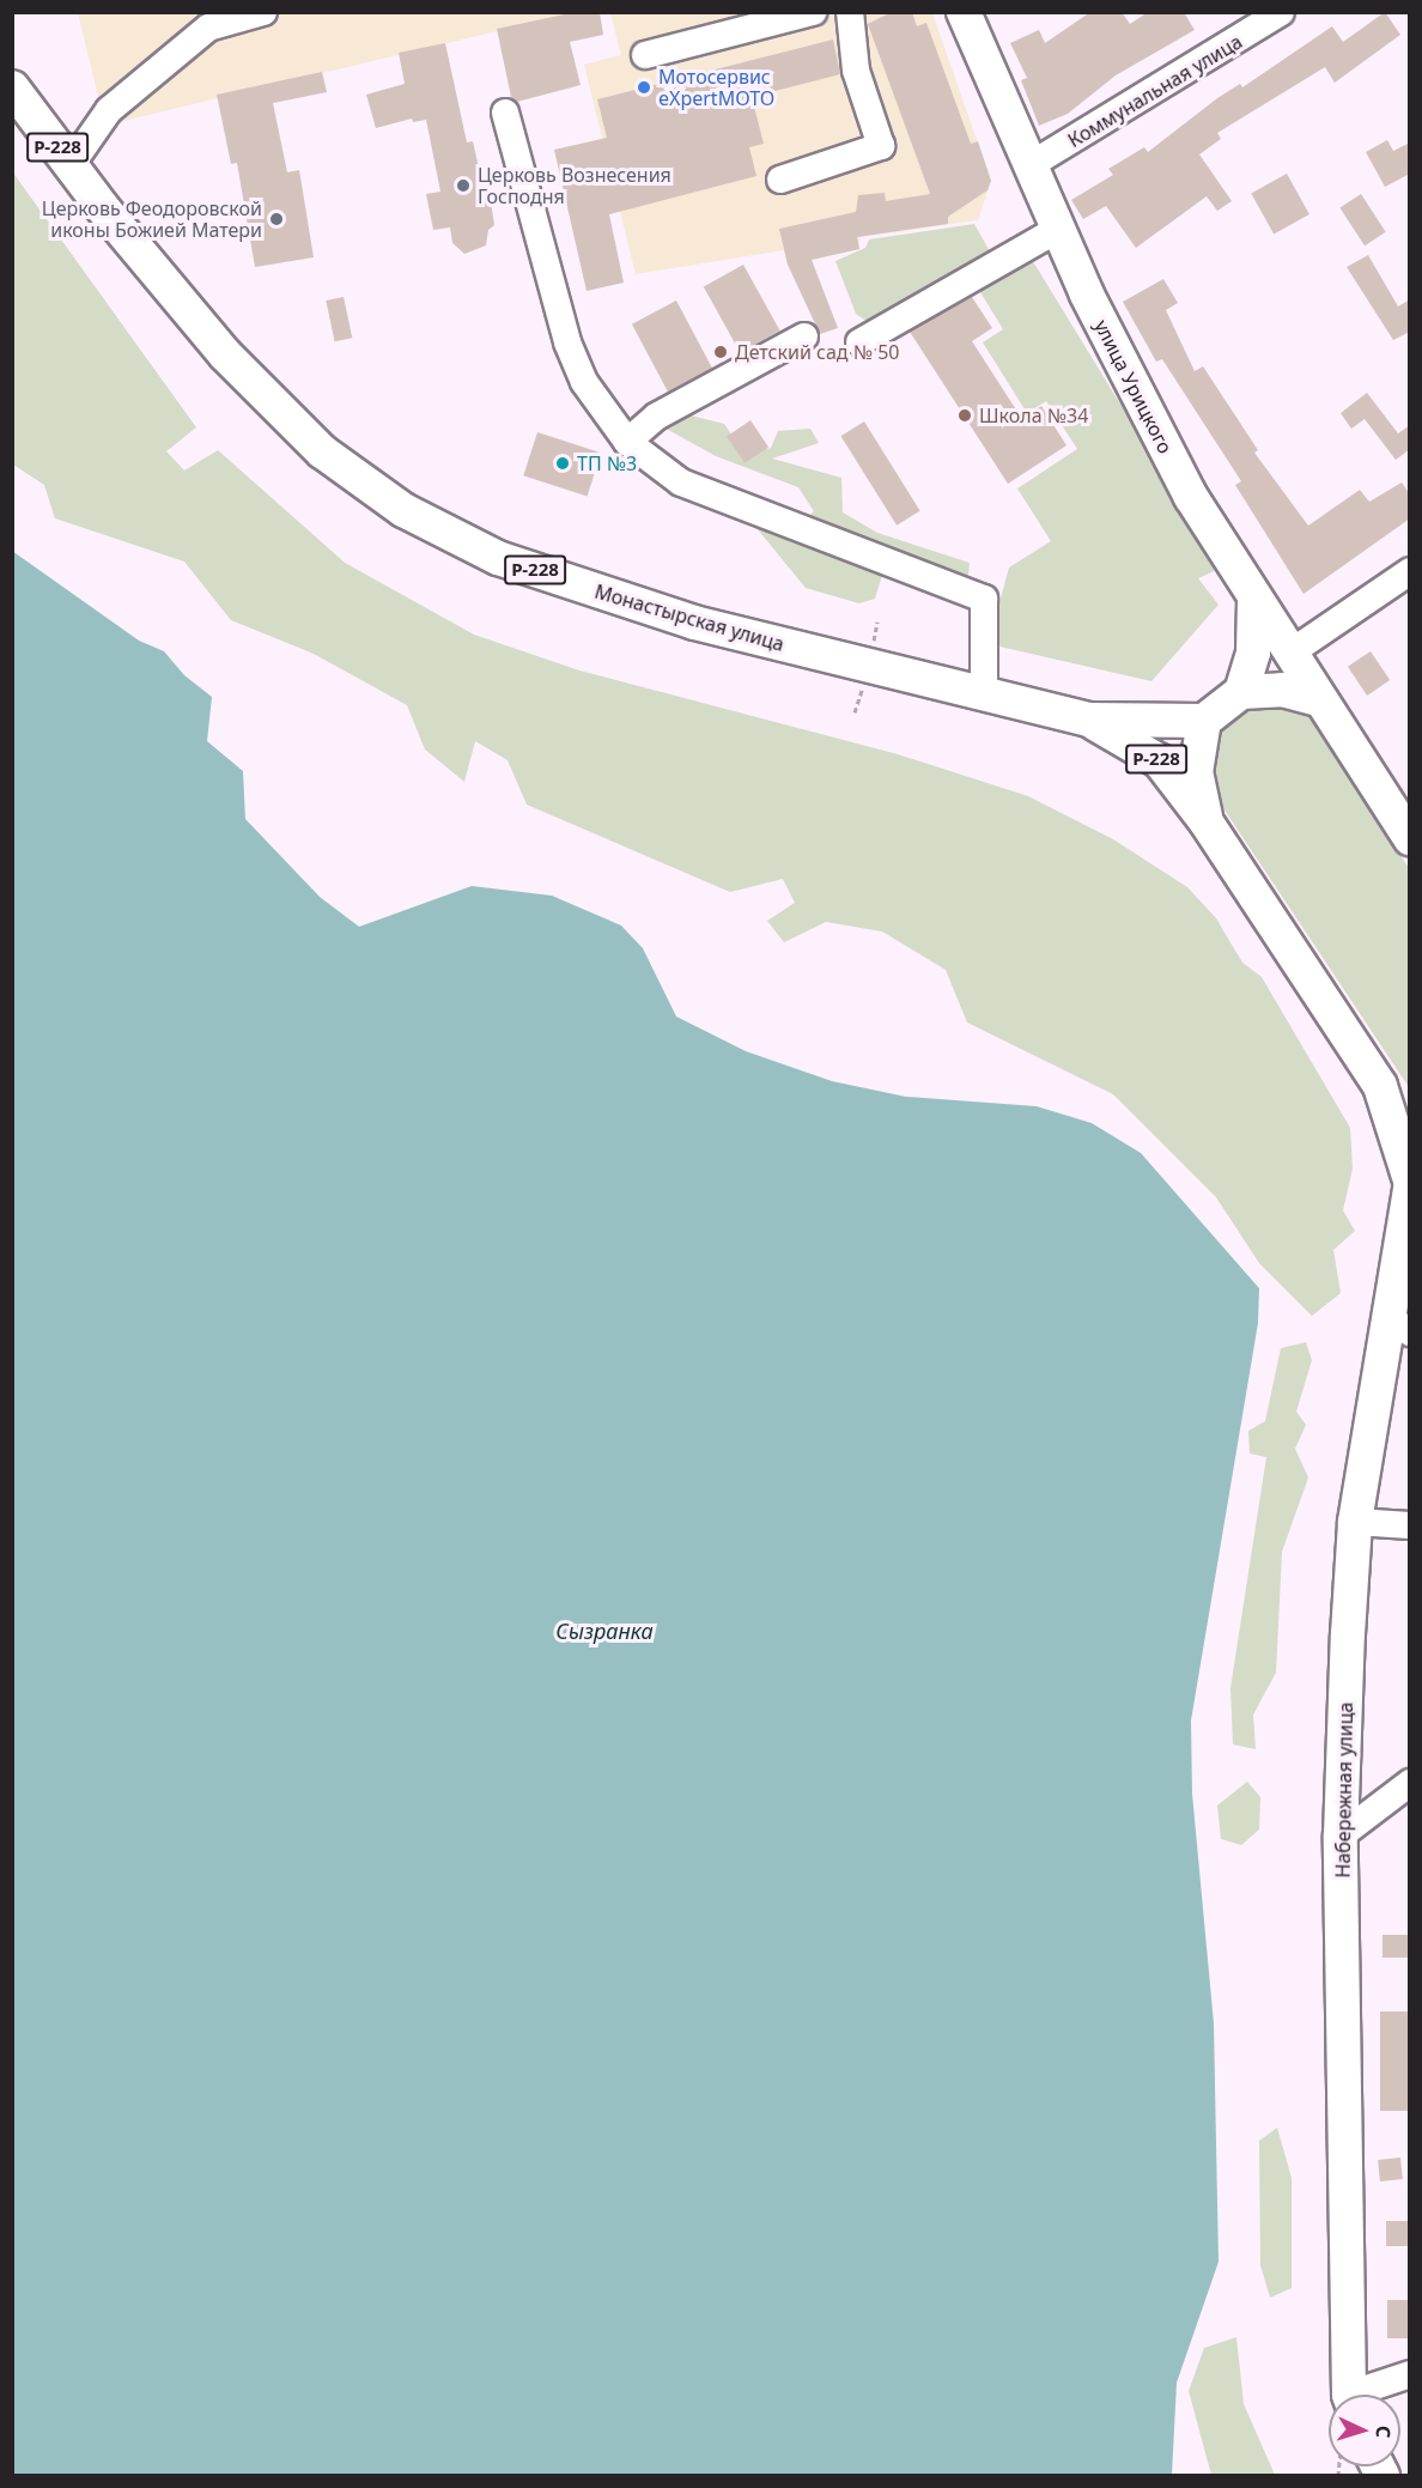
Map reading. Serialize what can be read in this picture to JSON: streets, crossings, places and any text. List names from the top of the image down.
{
  "streets": {
    "main road": [
      "Р-228",
      "улица Урицкого",
      "Монастырская улица",
      "Набережная улица"
    ],
    "street": ["Коммунальная улица"]
  },
  "crossings": [
    ["Коммунальная улица", "улица Урицкого"],
    ["Р-228", "Монастырская улица"]
  ],
  "water": ["Сызранка"],
  "places": [
    "Мотосервис eXpertMOTO",
    "Церковь Вознесения Господня",
    "Церковь Феодоровской иконы Божией Матери",
    "Детский сад № 50",
    "Школа №34",
    "ТП №3"
  ],
  "north": "right"
}
